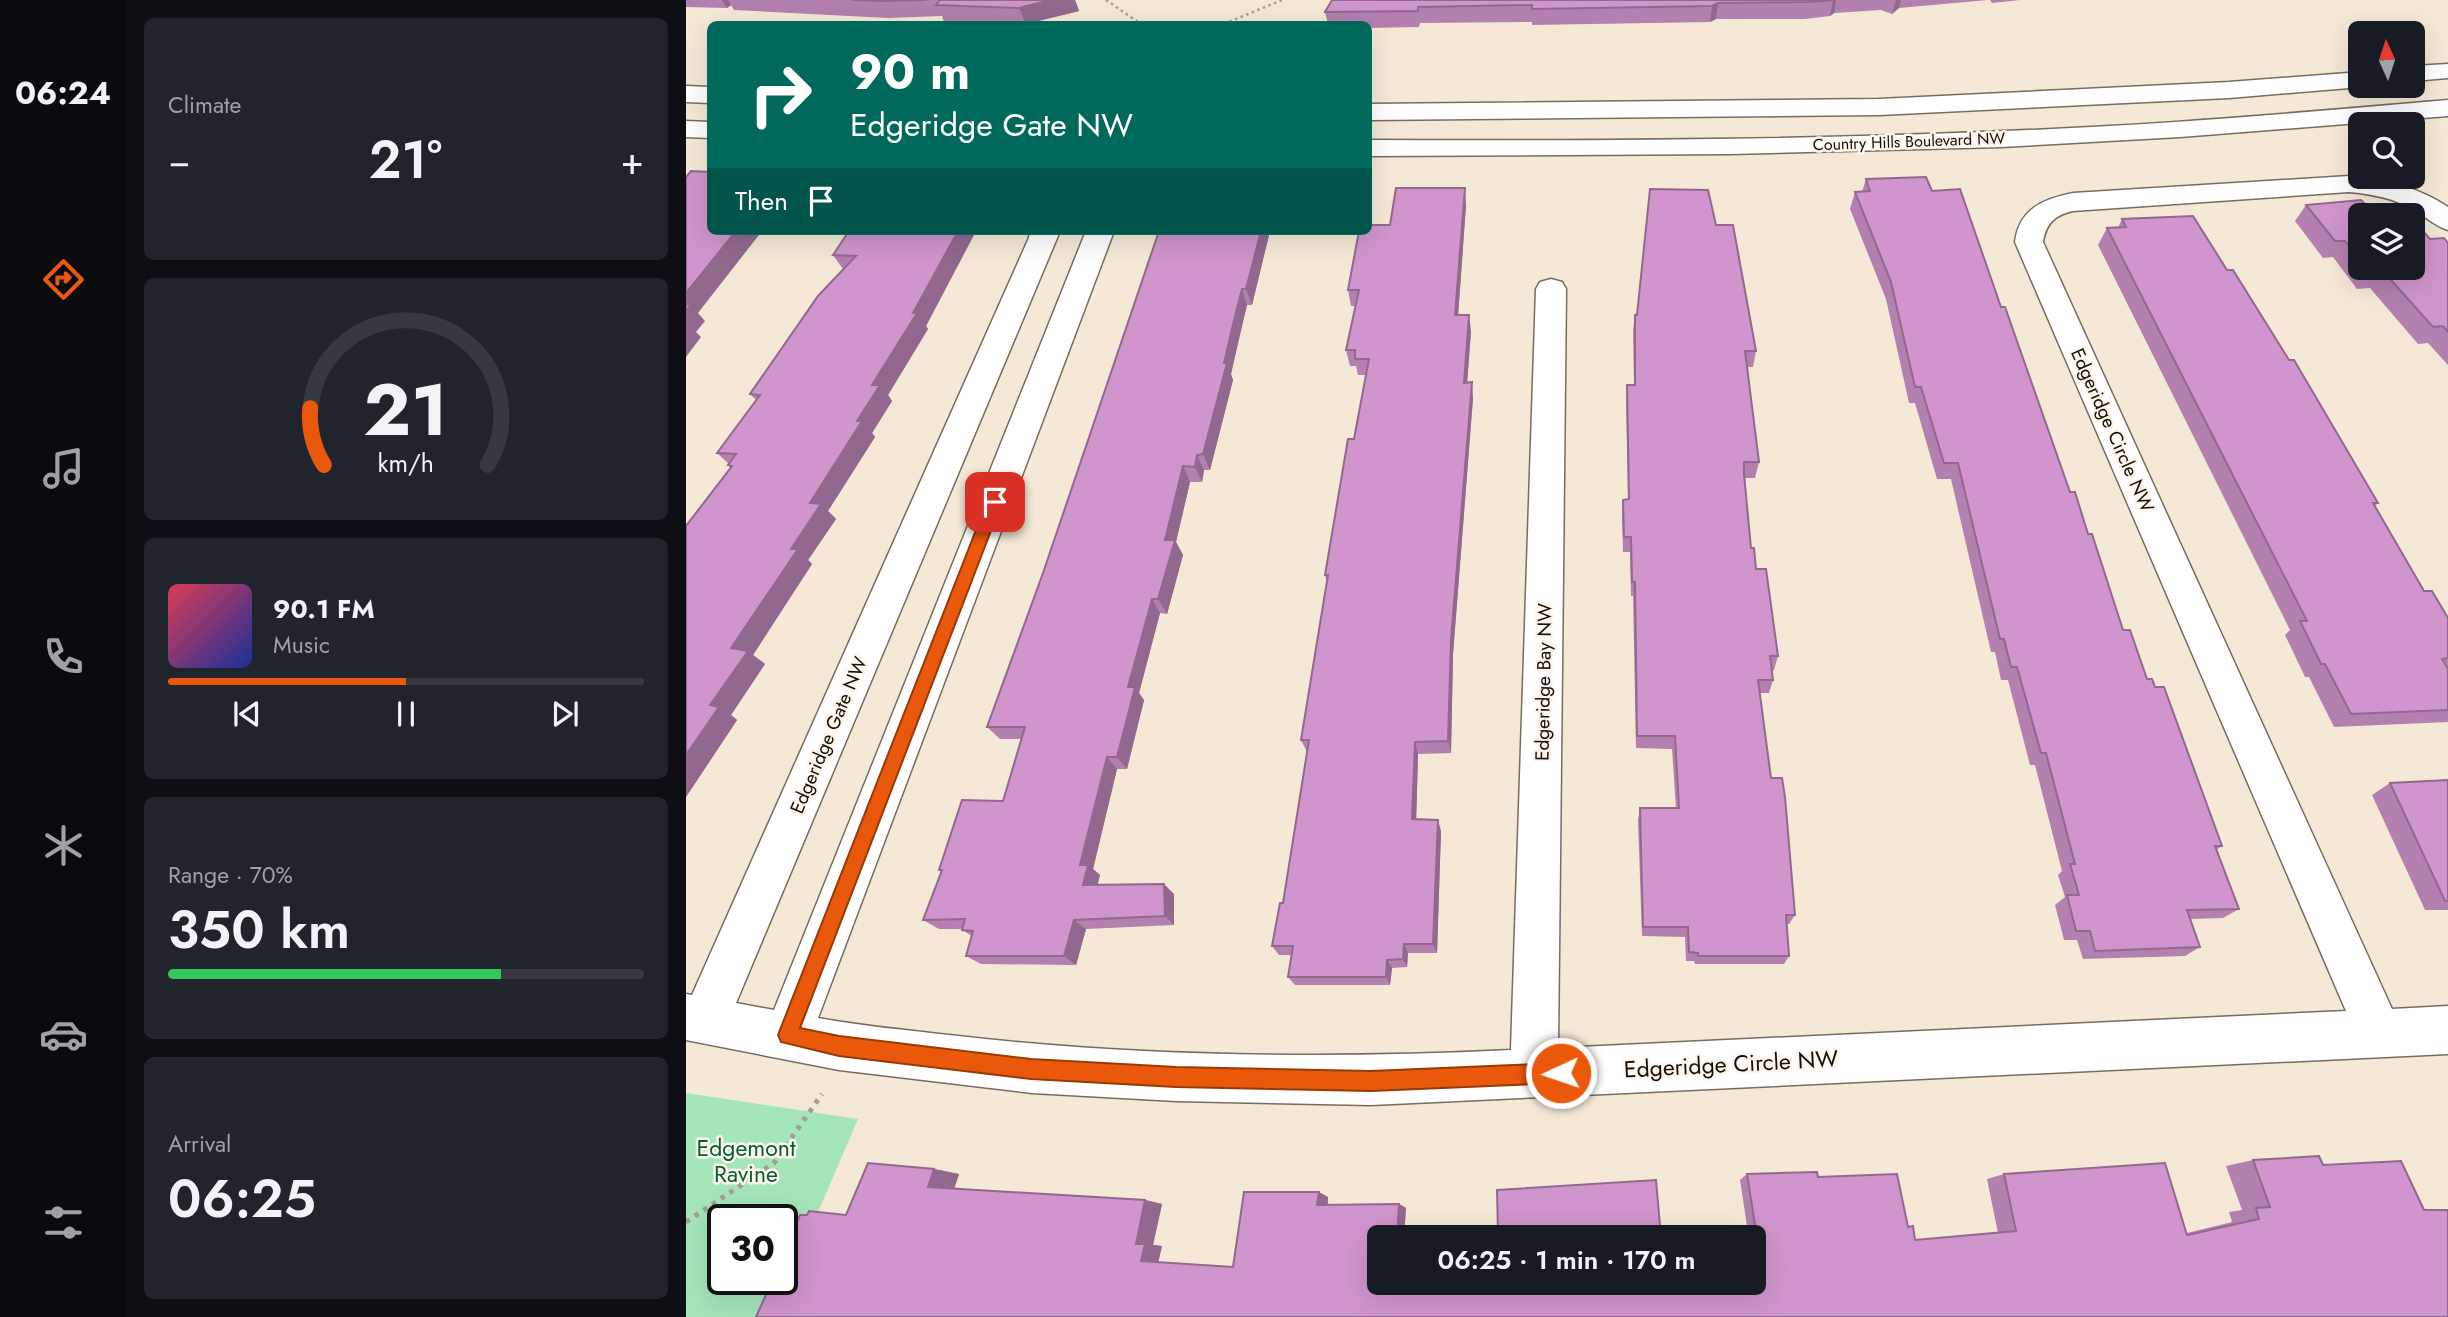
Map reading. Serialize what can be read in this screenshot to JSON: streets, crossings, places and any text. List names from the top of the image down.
{
  "streets": {
    "street": [
      "Country Hills Boulevard NW",
      "Edgeridge Circle NW",
      "Edgeridge Bay NW",
      "Edgeridge Gate NW"
    ]
  },
  "crossings": [
    ["Edgeridge Circle NW", "Edgeridge Bay NW"],
    ["Edgeridge Circle NW", "Edgeridge Gate NW"]
  ],
  "parks": ["Edgemont Ravine"],
  "north": "top",
  "page": {
    "tabs": "06:24",
    "tile": [
      "Climate",
      ["Range · 70%", "350 km"],
      ["Arrival", "06:25"]
    ],
    "turn": ["90 m", "Edgeridge Gate NW"],
    "heat": ["−", "21°", "+"],
    "then": "Then",
    "song": ["90.1 FM", "Music"],
    "limit": "30",
    "trip": "06:25 · 1 min · 170 m",
    "gauge": ["21", "km/h"]
  }
}
